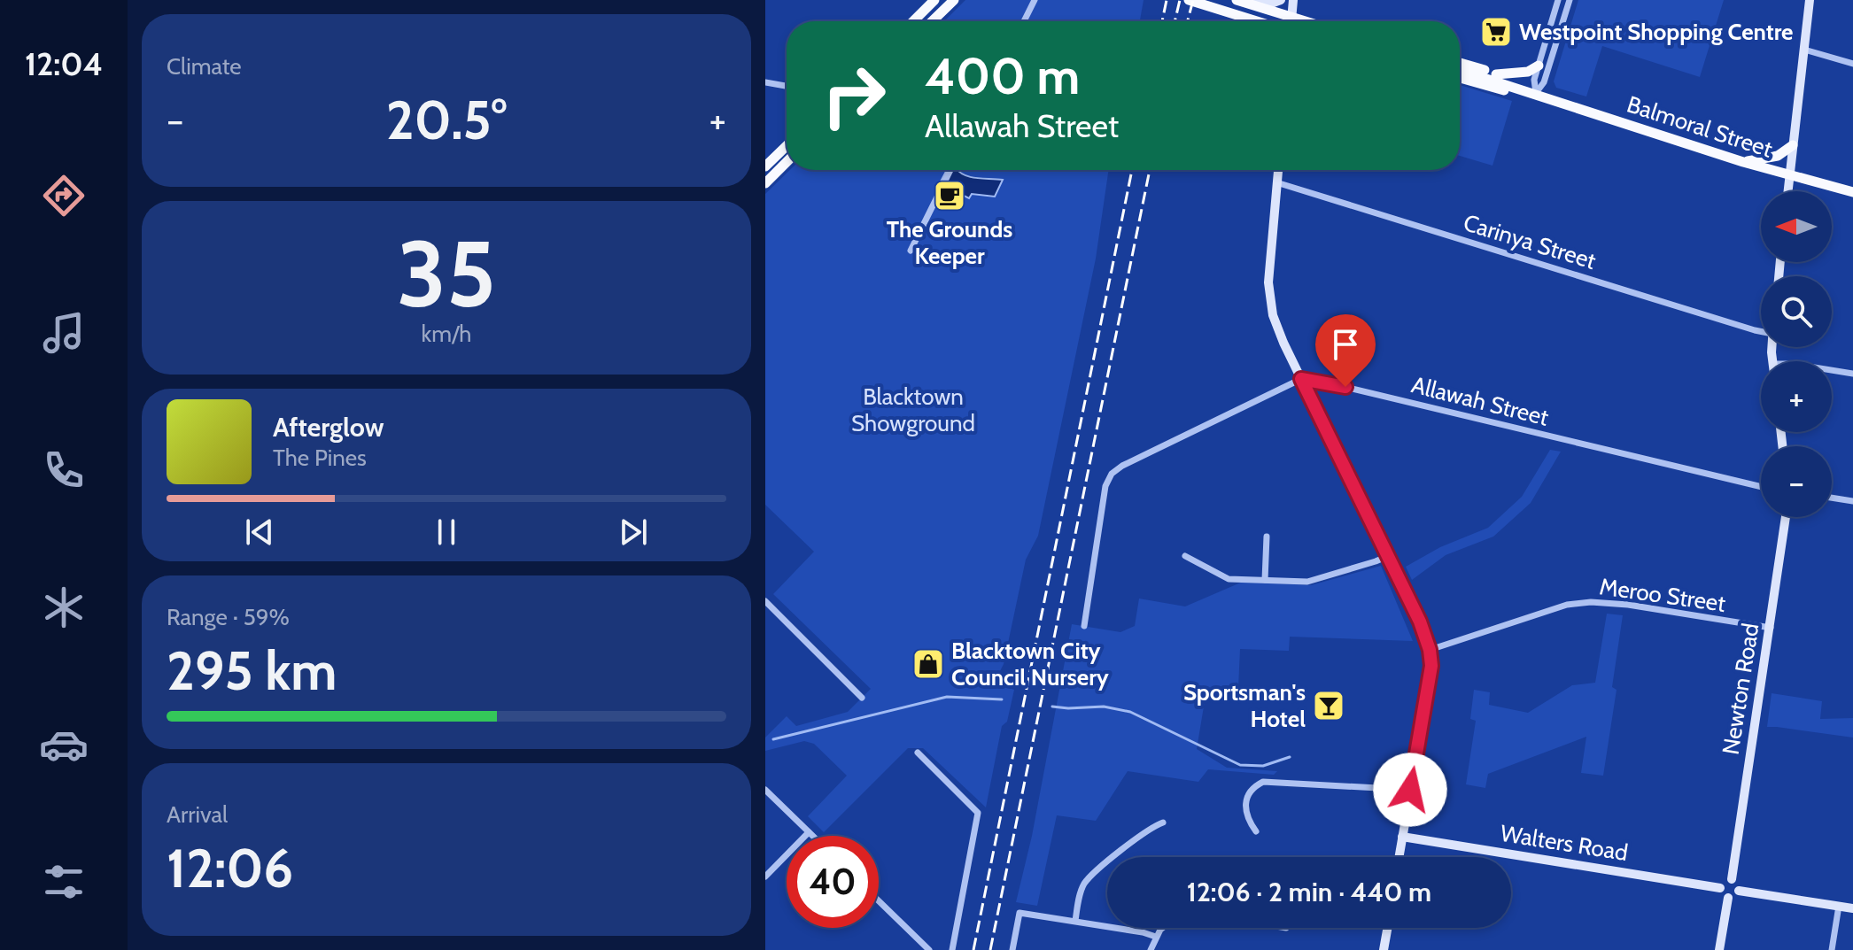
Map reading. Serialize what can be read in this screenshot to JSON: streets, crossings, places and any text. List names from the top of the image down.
{
  "streets": {
    "main road": ["Balmoral Street"],
    "street": [
      "Carinya Street",
      "Allawah Street",
      "Meroo Street",
      "Newton Road",
      "Walters Road"
    ]
  },
  "crossings": [
    ["Meroo Street", "Newton Road"],
    ["Newton Road", "Walters Road"]
  ],
  "parks": ["Blacktown Showground"],
  "places": {
    "supermarket": ["Westpoint Shopping Centre"],
    "cafe": ["The Grounds Keeper"],
    "shop": ["Blacktown City Council Nursery"],
    "bar": ["Sportsman's Hotel"]
  },
  "north": "left",
  "page": {
    "tabs": "12:04",
    "tile": [
      "Climate",
      ["35", "km/h"],
      ["Range · 59%", "295 km"],
      ["Arrival", "12:06"]
    ],
    "turn": ["400 m", "Allawah Street"],
    "heat": ["−", "20.5°", "+"],
    "map_buttons": ["+", "−"],
    "song": ["Afterglow", "The Pines"],
    "limit": "40",
    "trip": "12:06 · 2 min · 440 m"
  }
}
